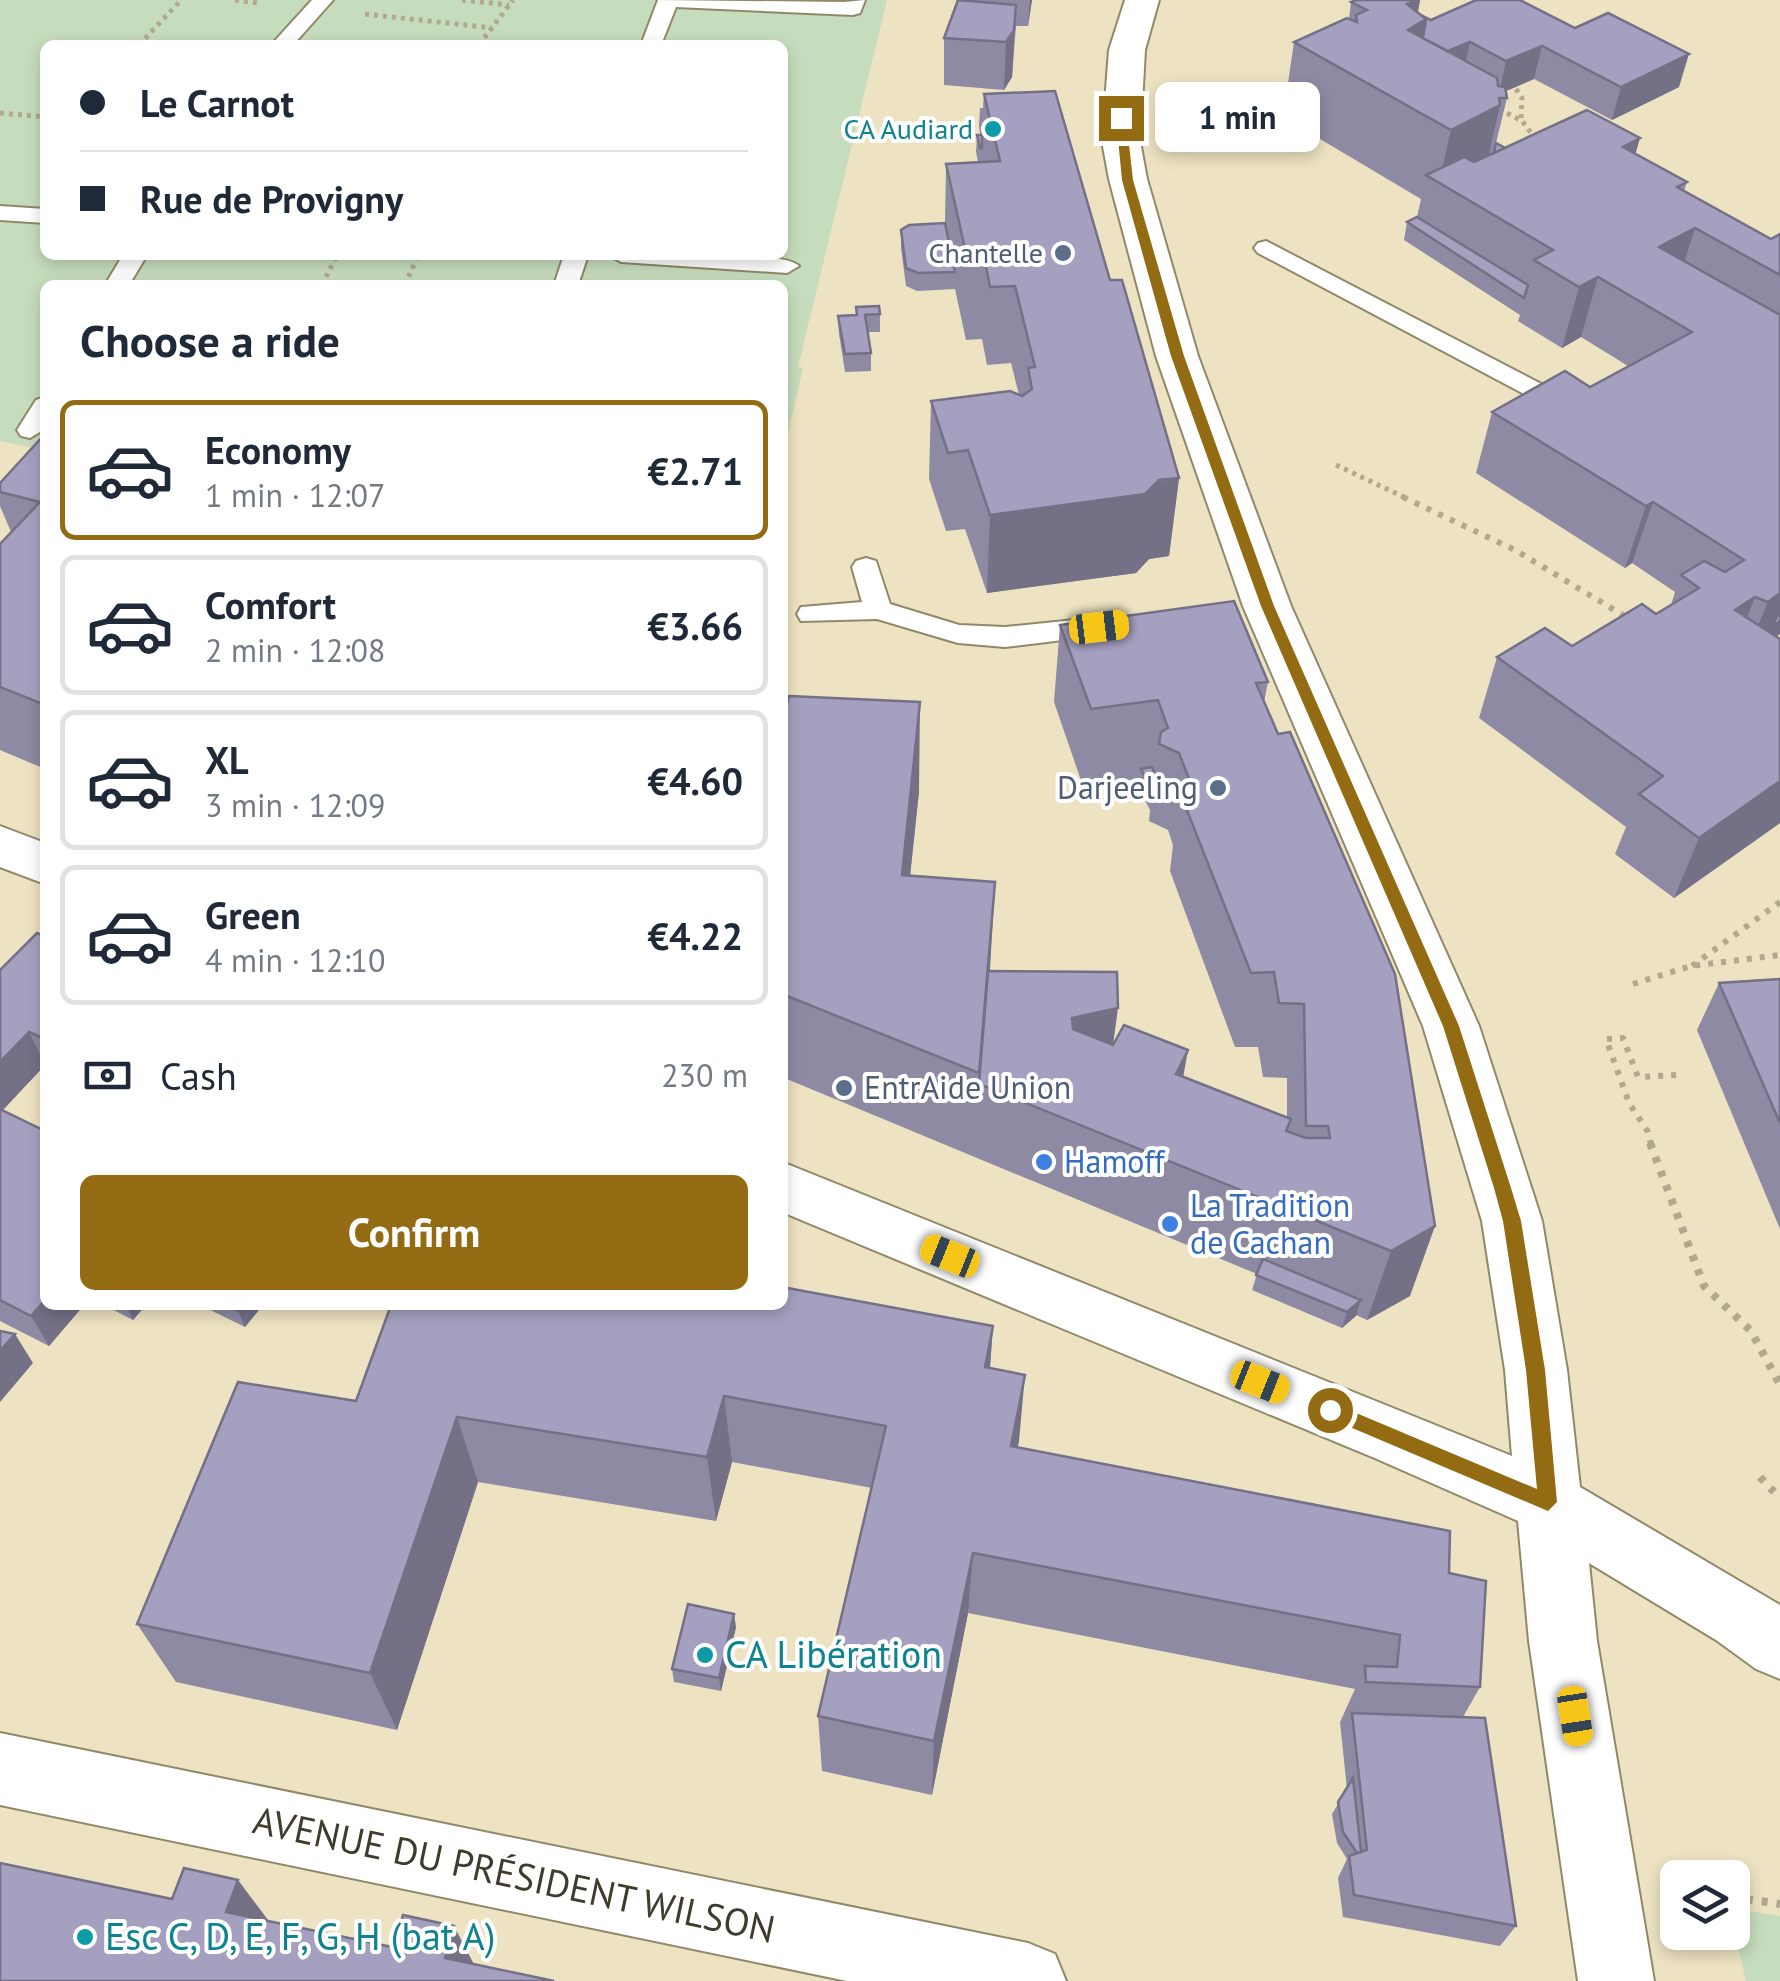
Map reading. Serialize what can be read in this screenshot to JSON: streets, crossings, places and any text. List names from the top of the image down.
{
  "streets": {
    "street": ["AVENUE DU PRÉSIDENT WILSON"]
  },
  "places": [
    "CA Audiard",
    "Chantelle",
    "Darjeeling",
    "EntrAide Union",
    "Hamoff",
    "La Tradition de Cachan",
    "CA Libération",
    "Esc C, D, E, F, G, H (bat A)"
  ],
  "page": {
    "banner": ["Le Carnot", "Rue de Provigny"],
    "bubble": "1 min",
    "heading": "Choose a ride",
    "list": [
      {
        "name": "Economy",
        "note": "1 min · 12:07",
        "value": "€2.71"
      },
      {
        "name": "Comfort",
        "note": "2 min · 12:08",
        "value": "€3.66"
      },
      {
        "name": "XL",
        "note": "3 min · 12:09",
        "value": "€4.60"
      },
      {
        "name": "Green",
        "note": "4 min · 12:10",
        "value": "€4.22"
      }
    ],
    "pay": ["Cash", "230 m"],
    "buttons": "Confirm"
  }
}
